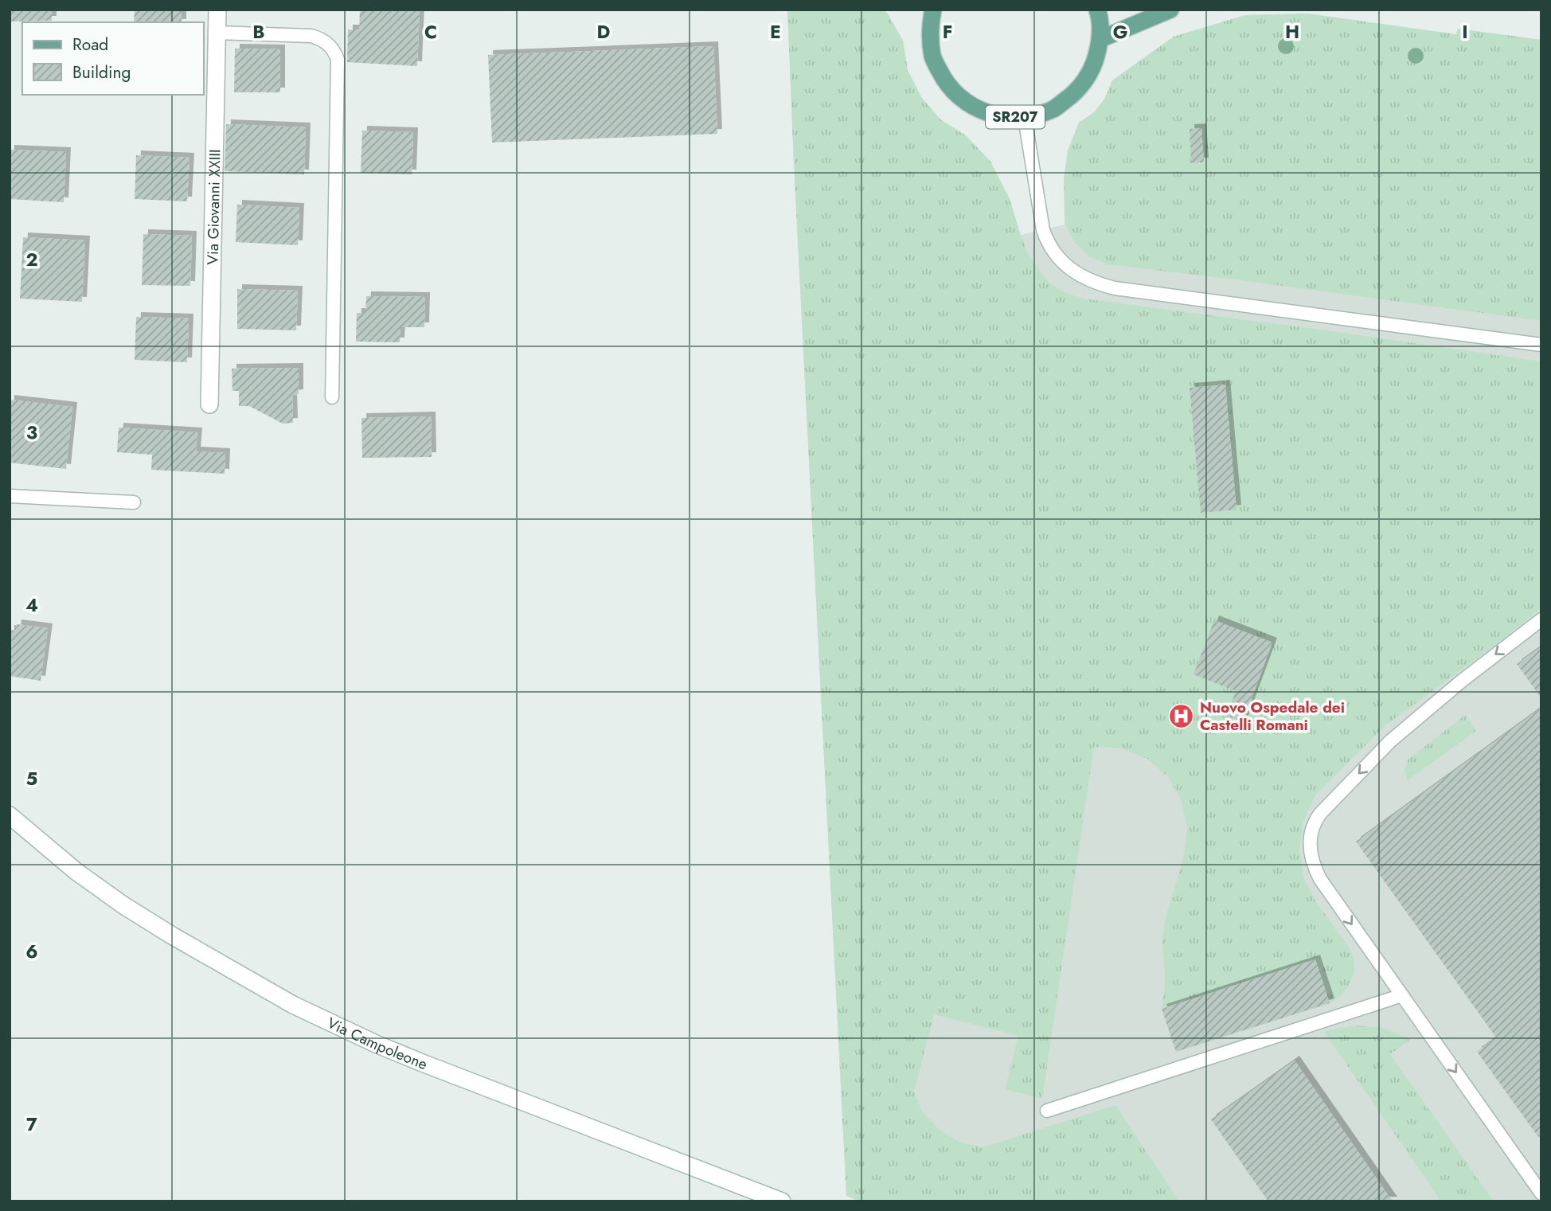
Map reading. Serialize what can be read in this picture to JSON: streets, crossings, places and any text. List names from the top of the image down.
{
  "streets": {
    "main road": ["SR207"],
    "street": ["Via Giovanni XXIII", "Via Campoleone"]
  },
  "places": {
    "hospital": ["Nuovo Ospedale dei Castelli Romani"]
  },
  "legend": ["Road", "Building"],
  "grid": {
    "columns": [
      "B",
      "C",
      "D",
      "E",
      "F",
      "G",
      "H",
      "I"
    ],
    "rows": [
      "2",
      "3",
      "4",
      "5",
      "6",
      "7"
    ]
  }
}
